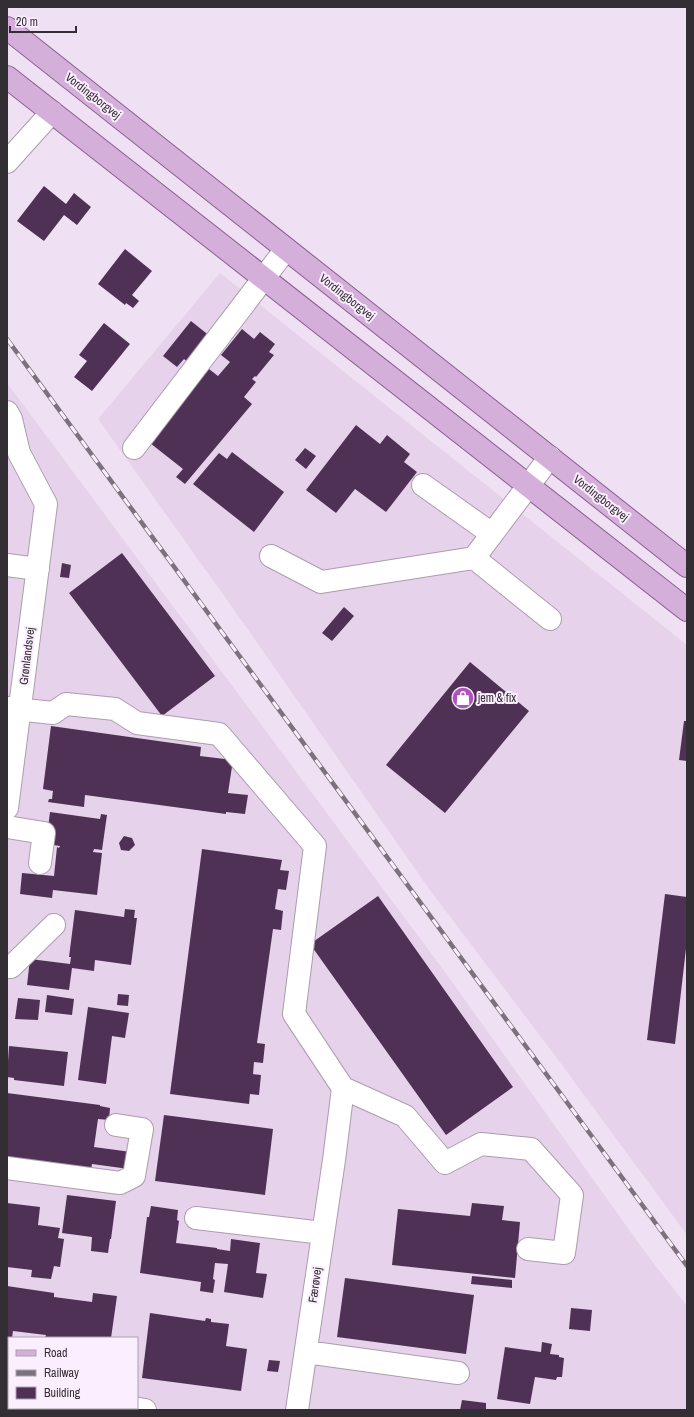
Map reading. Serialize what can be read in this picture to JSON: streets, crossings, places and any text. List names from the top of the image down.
{
  "streets": {
    "main road": ["Vordingborgvej"],
    "street": ["Grønlandsvej", "Færøvej"]
  },
  "places": {
    "shop": ["jem & fix"]
  },
  "legend": ["Road", "Railway", "Building"],
  "scale_bar": "20 m"
}
